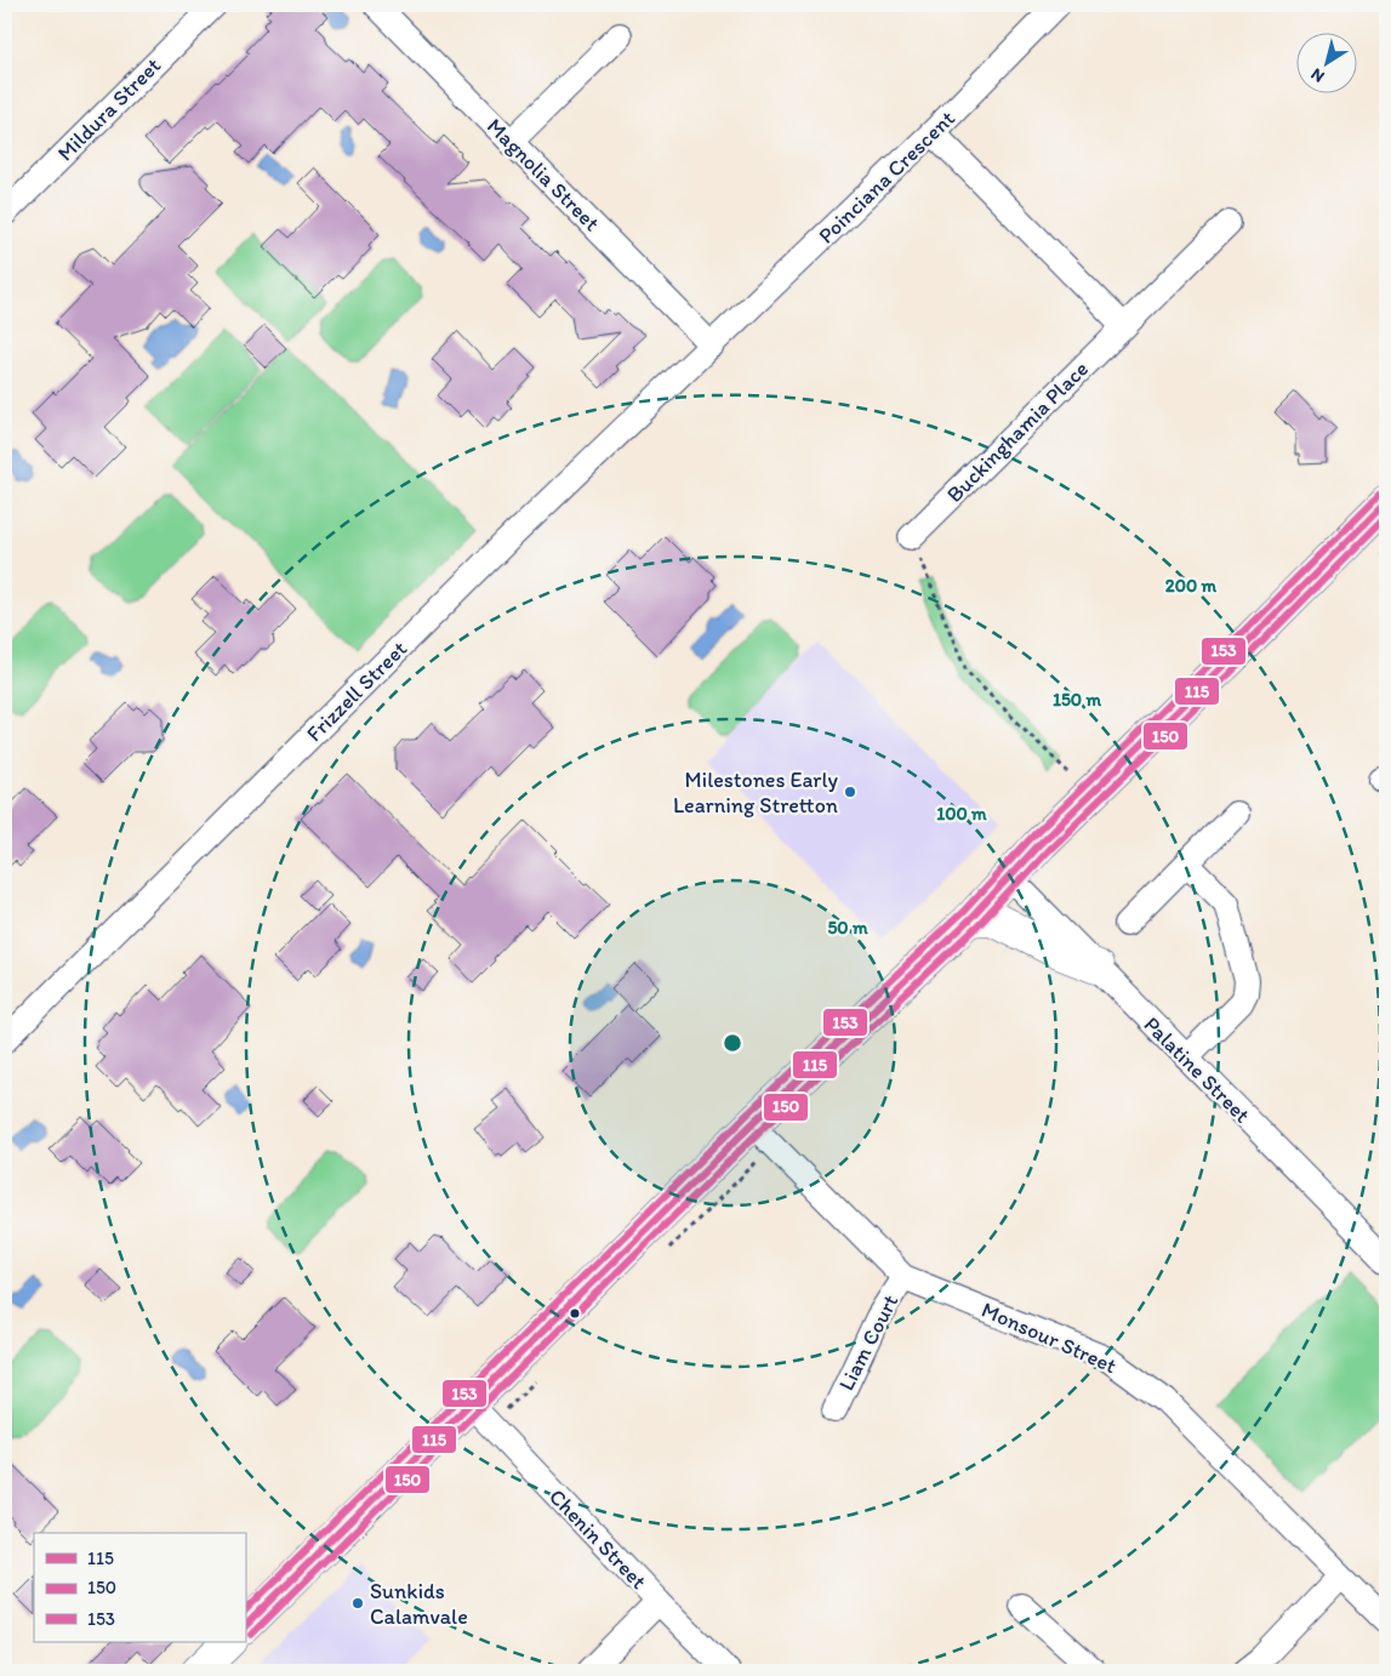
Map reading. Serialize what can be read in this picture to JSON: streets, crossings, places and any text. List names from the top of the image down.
{
  "streets": {
    "street": [
      "Mildura Street",
      "Magnolia Street",
      "Poinciana Crescent",
      "Buckinghamia Place",
      "Frizzell Street",
      "Palatine Street",
      "Monsour Street",
      "Liam Court",
      "Chenin Street"
    ]
  },
  "crossings": [
    ["Magnolia Street", "Poinciana Crescent"],
    ["Magnolia Street", "Frizzell Street"],
    ["Poinciana Crescent", "Frizzell Street"],
    ["Monsour Street", "Liam Court"]
  ],
  "places": ["Milestones Early Learning Stretton", "Sunkids Calamvale"],
  "lines": ["transit line 153", "transit line 115", "transit line 150"],
  "legend": ["115", "150", "153"],
  "north": "bottom left",
  "rings": [
    "200 m",
    "150 m",
    "100 m",
    "50 m"
  ]
}
